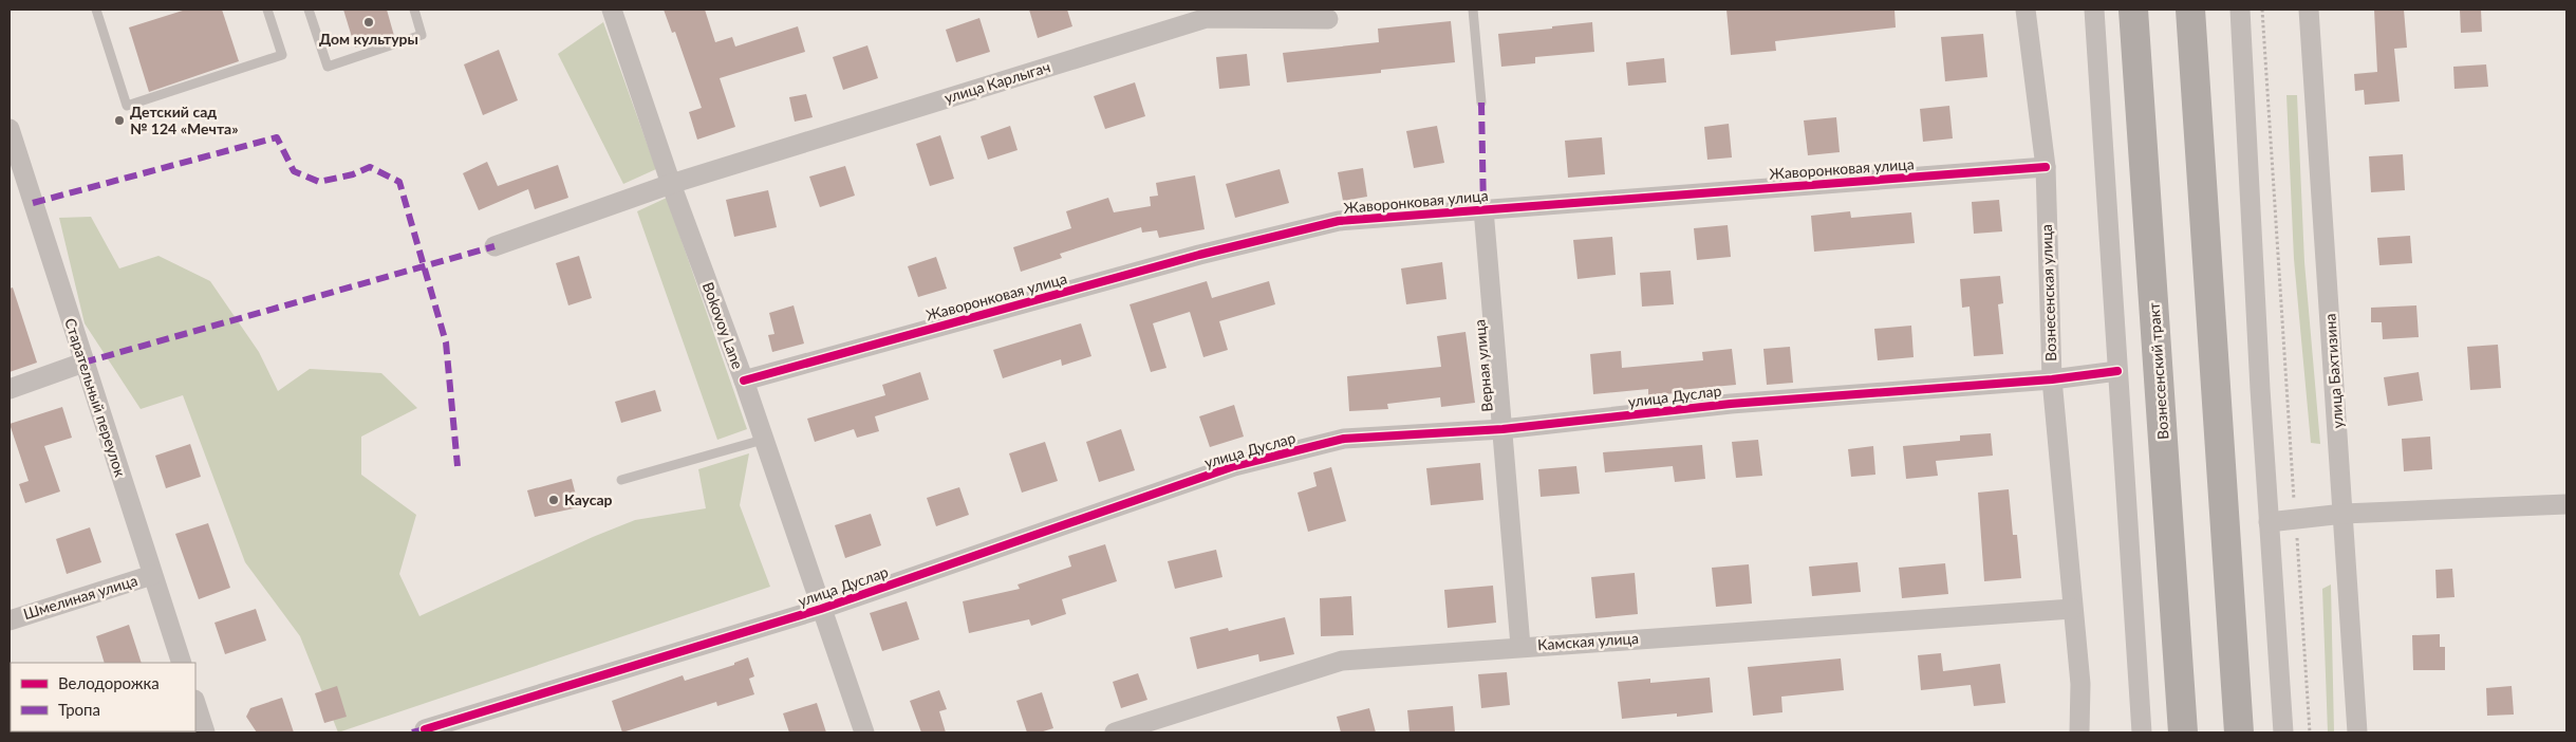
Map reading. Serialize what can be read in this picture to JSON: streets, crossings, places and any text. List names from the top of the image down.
{
  "streets": {
    "main road": ["Вознесенский тракт"],
    "street": [
      "улица Карлыгач",
      "Жаворонковая улица",
      "Вознесенская улица",
      "Bokovoy Lane",
      "Верная улица",
      "улица Бахтизина",
      "улица Дуслар",
      "Старательный переулок",
      "Шмелиная улица",
      "Камская улица"
    ]
  },
  "crossings": [
    ["улица Карлыгач", "Bokovoy Lane"],
    ["Жаворонковая улица", "Вознесенская улица"],
    ["Жаворонковая улица", "Bokovoy Lane"],
    ["Жаворонковая улица", "Верная улица"],
    ["Вознесенская улица", "улица Дуслар"],
    ["Вознесенская улица", "Камская улица"],
    ["Bokovoy Lane", "улица Дуслар"],
    ["Верная улица", "улица Дуслар"],
    ["Верная улица", "Камская улица"],
    ["Старательный переулок", "Шмелиная улица"]
  ],
  "places": ["Дом культуры", "Детский сад № 124 «Мечта»", "Каусар"],
  "legend": ["Велодорожка", "Тропа"]
}
